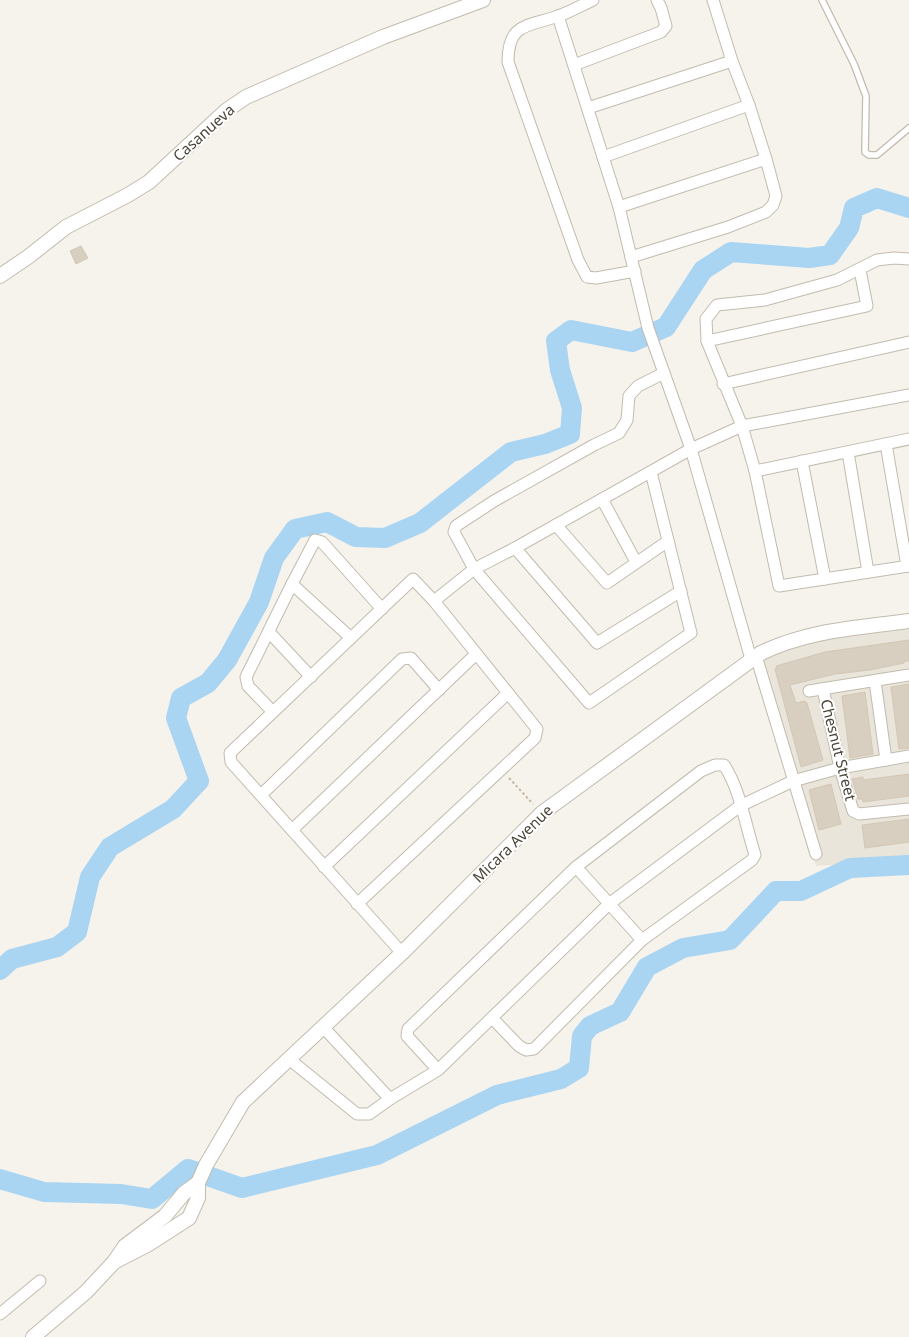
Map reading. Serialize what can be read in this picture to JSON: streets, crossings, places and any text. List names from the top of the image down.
{
  "streets": {
    "street": ["Casanueva", "Chesnut Street", "Micara Avenue"]
  }
}
